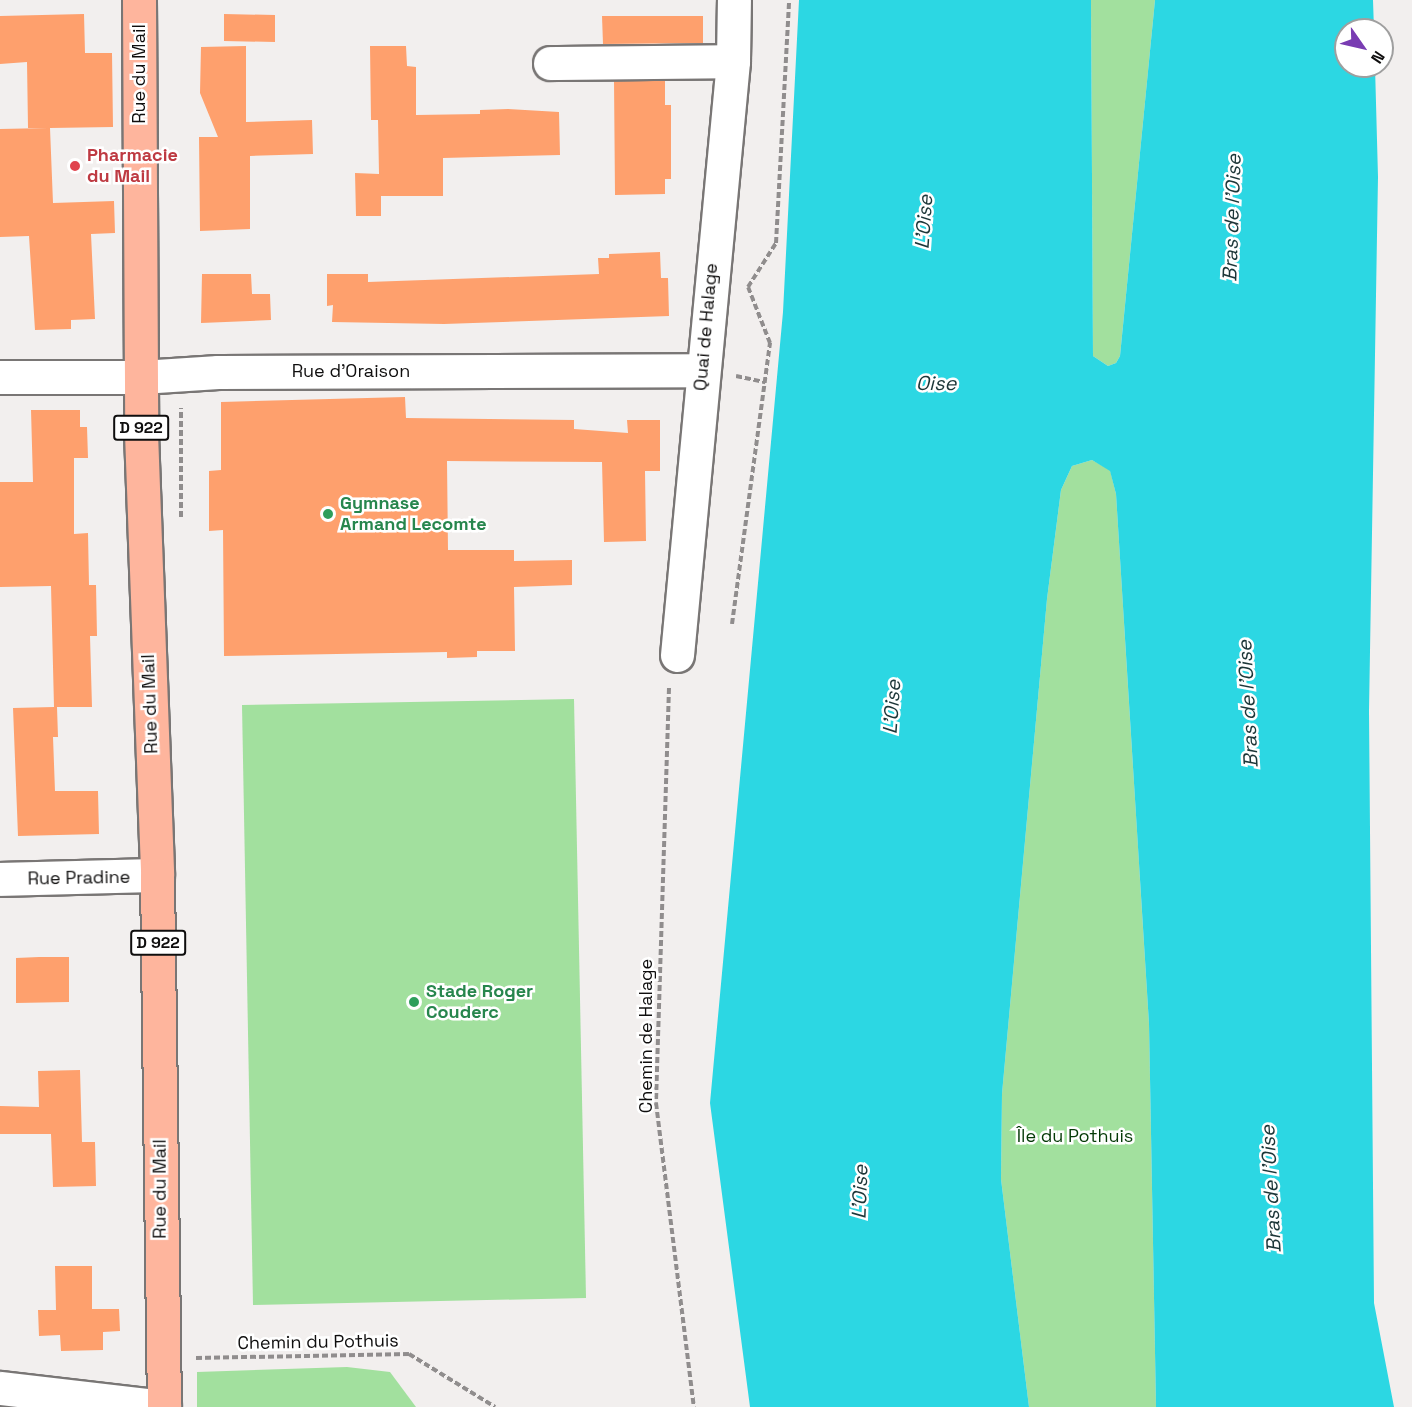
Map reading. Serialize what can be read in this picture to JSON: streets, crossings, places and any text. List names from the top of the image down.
{
  "streets": {
    "main road": ["Rue du Mail", "D 922"],
    "street": ["Quai de Halage", "Rue d'Oraison", "Rue Pradine"],
    "path": ["Chemin de Halage", "Chemin du Pothuis"]
  },
  "crossings": [
    ["Rue du Mail", "Rue d'Oraison"],
    ["Rue du Mail", "Rue Pradine"],
    ["Rue du Mail", "Chemin du Pothuis"],
    ["Quai de Halage", "Rue d'Oraison"]
  ],
  "water": ["Bras de l'Oise", "L'Oise", "Oise"],
  "parks": ["Île du Pothuis"],
  "places": ["Pharmacie du Mail", "Gymnase Armand Lecomte", "Stade Roger Couderc"],
  "north": "bottom right"
}
